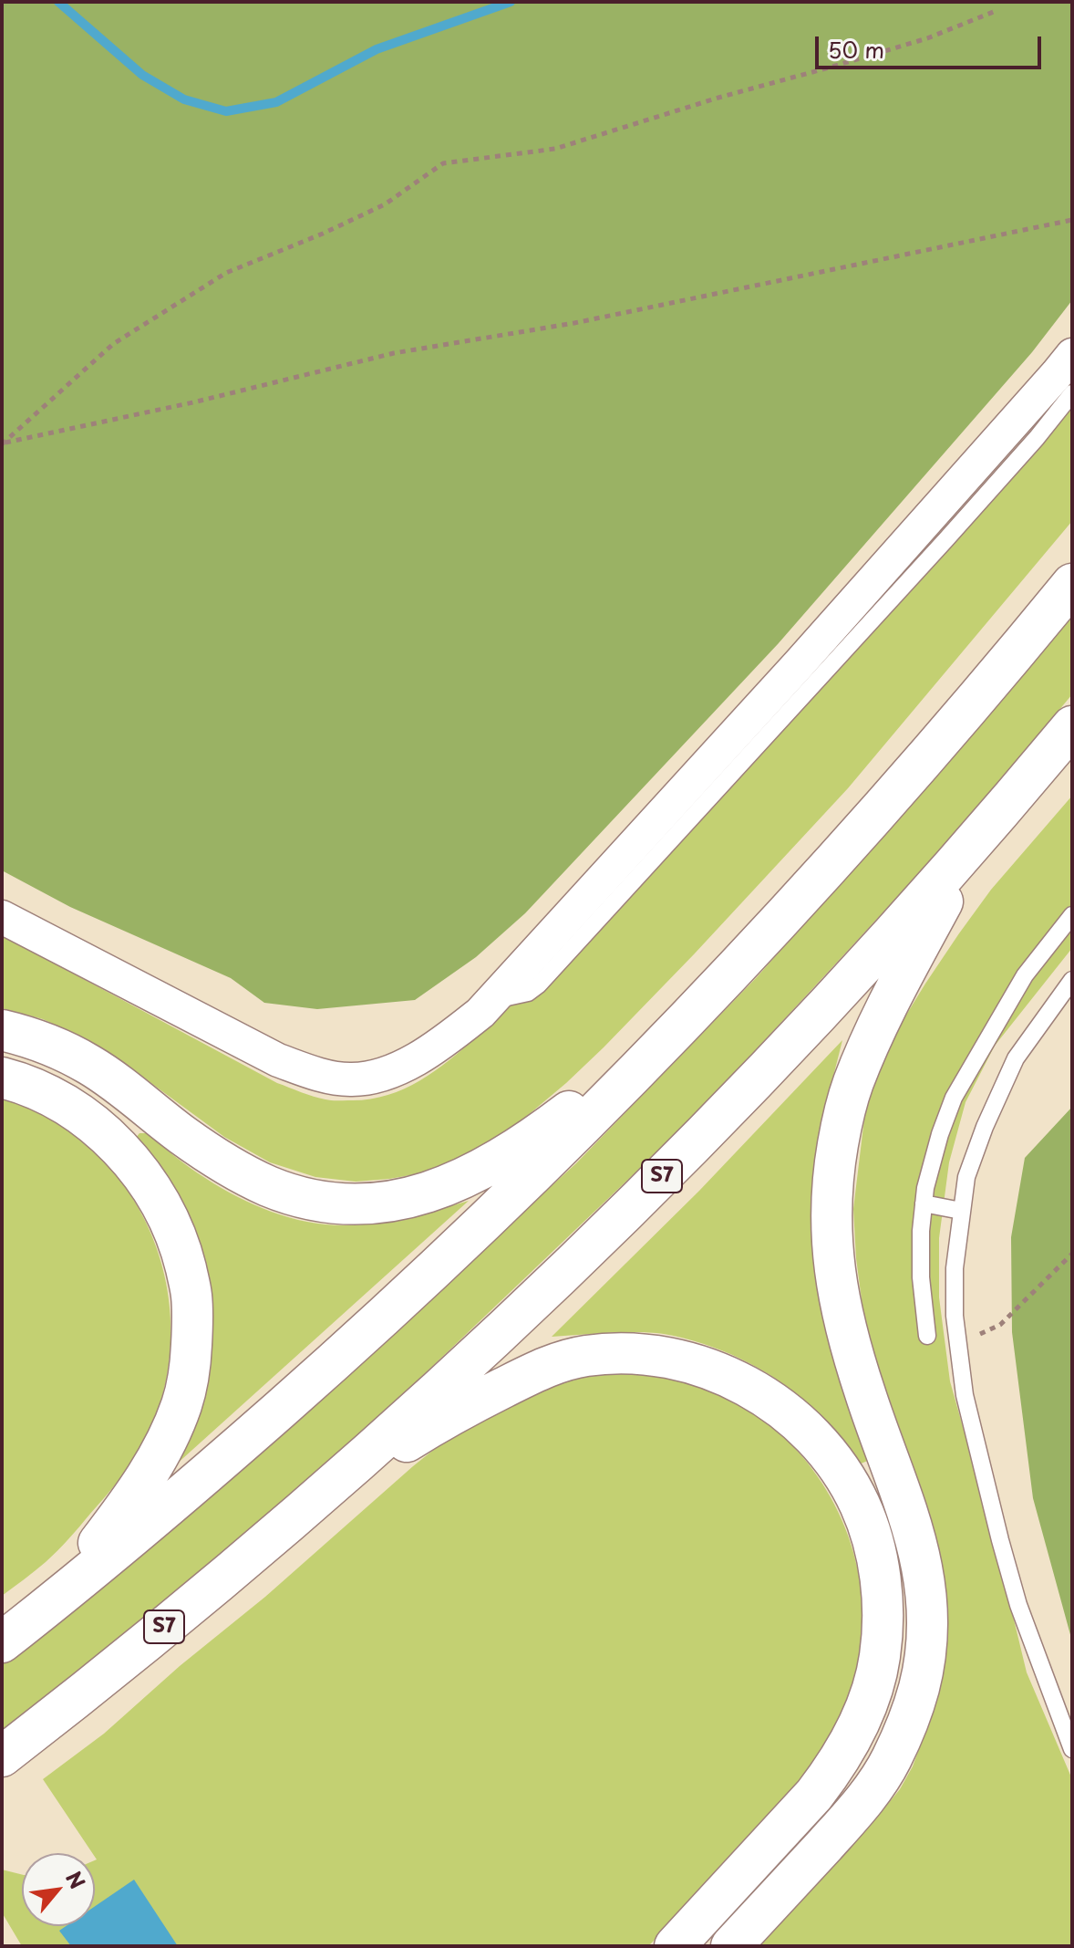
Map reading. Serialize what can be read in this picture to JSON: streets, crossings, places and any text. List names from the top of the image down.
{
  "streets": {
    "highway": ["S7"]
  },
  "scale_bar": "50 m",
  "north": "top right"
}
